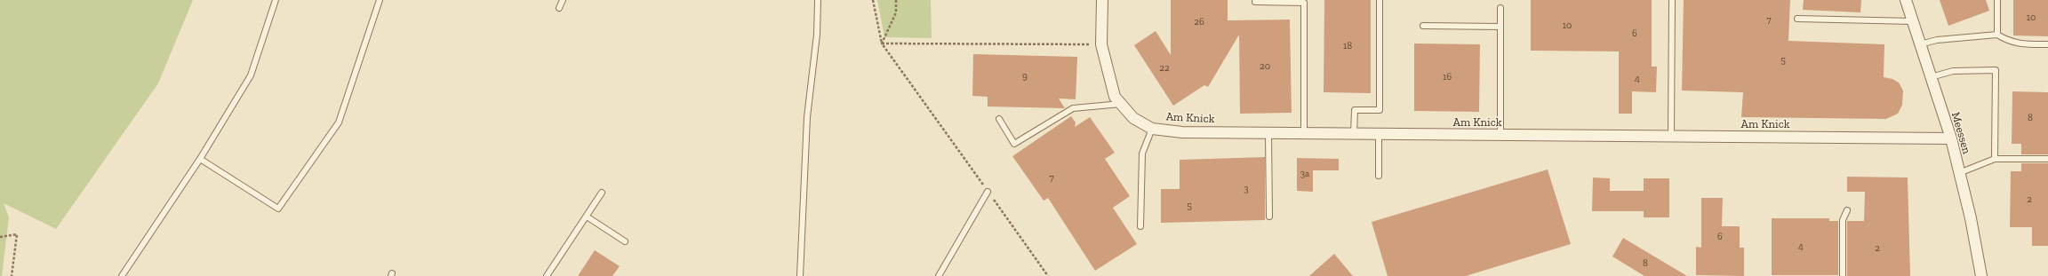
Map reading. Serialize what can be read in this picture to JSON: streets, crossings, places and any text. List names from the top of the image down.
{
  "streets": {
    "street": ["Am Knick", "Meessen"]
  },
  "crossings": [
    ["Am Knick", "Meessen"]
  ],
  "house_numbers": [
    "10",
    "7",
    "26",
    "10",
    "6",
    "18",
    "5",
    "20",
    "22",
    "9",
    "16",
    "4",
    "8",
    "3a",
    "7",
    "3",
    "2",
    "5",
    "6",
    "4",
    "2",
    "8"
  ]
}
